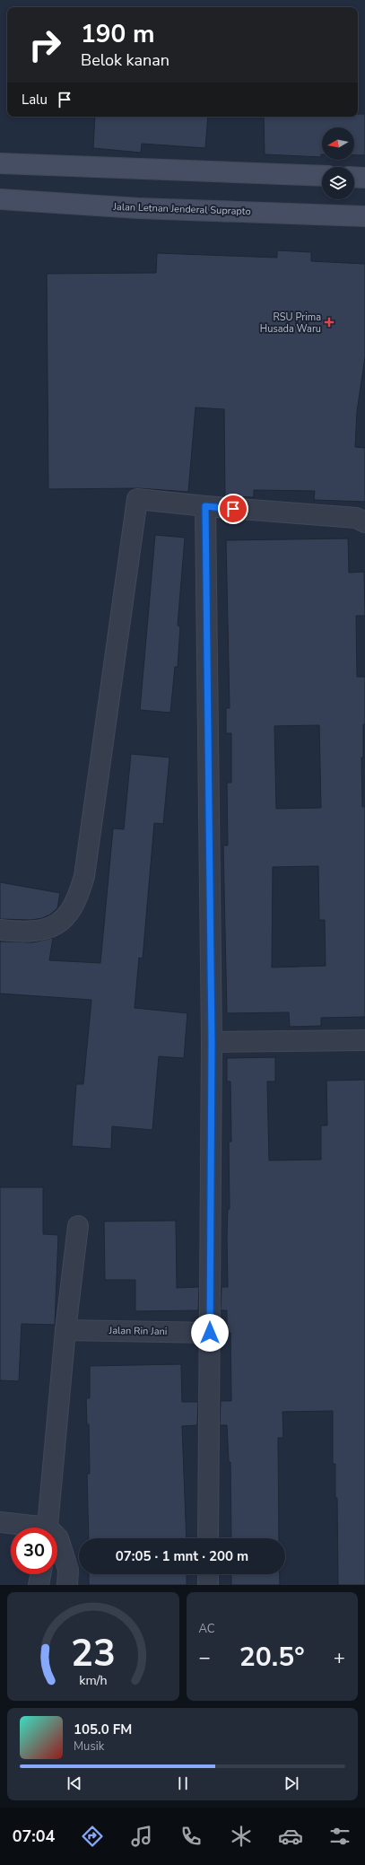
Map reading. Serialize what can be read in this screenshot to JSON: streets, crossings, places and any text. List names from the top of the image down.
{
  "streets": {
    "main road": ["Jalan Letnan Jenderal Suprapto"],
    "street": ["Jalan Rin Jani"]
  },
  "places": {
    "health": ["RSU Prima Husada Waru"]
  },
  "north": "left",
  "page": {
    "turn": ["190 m", "Belok kanan"],
    "then": "Lalu",
    "limit": "30",
    "trip": "07:05 · 1 mnt · 200 m",
    "tile": "AC",
    "heat": ["−", "20.5°", "+"],
    "song": ["105.0 FM", "Musik"],
    "tabs": "07:04",
    "gauge": ["23", "km/h"]
  }
}
